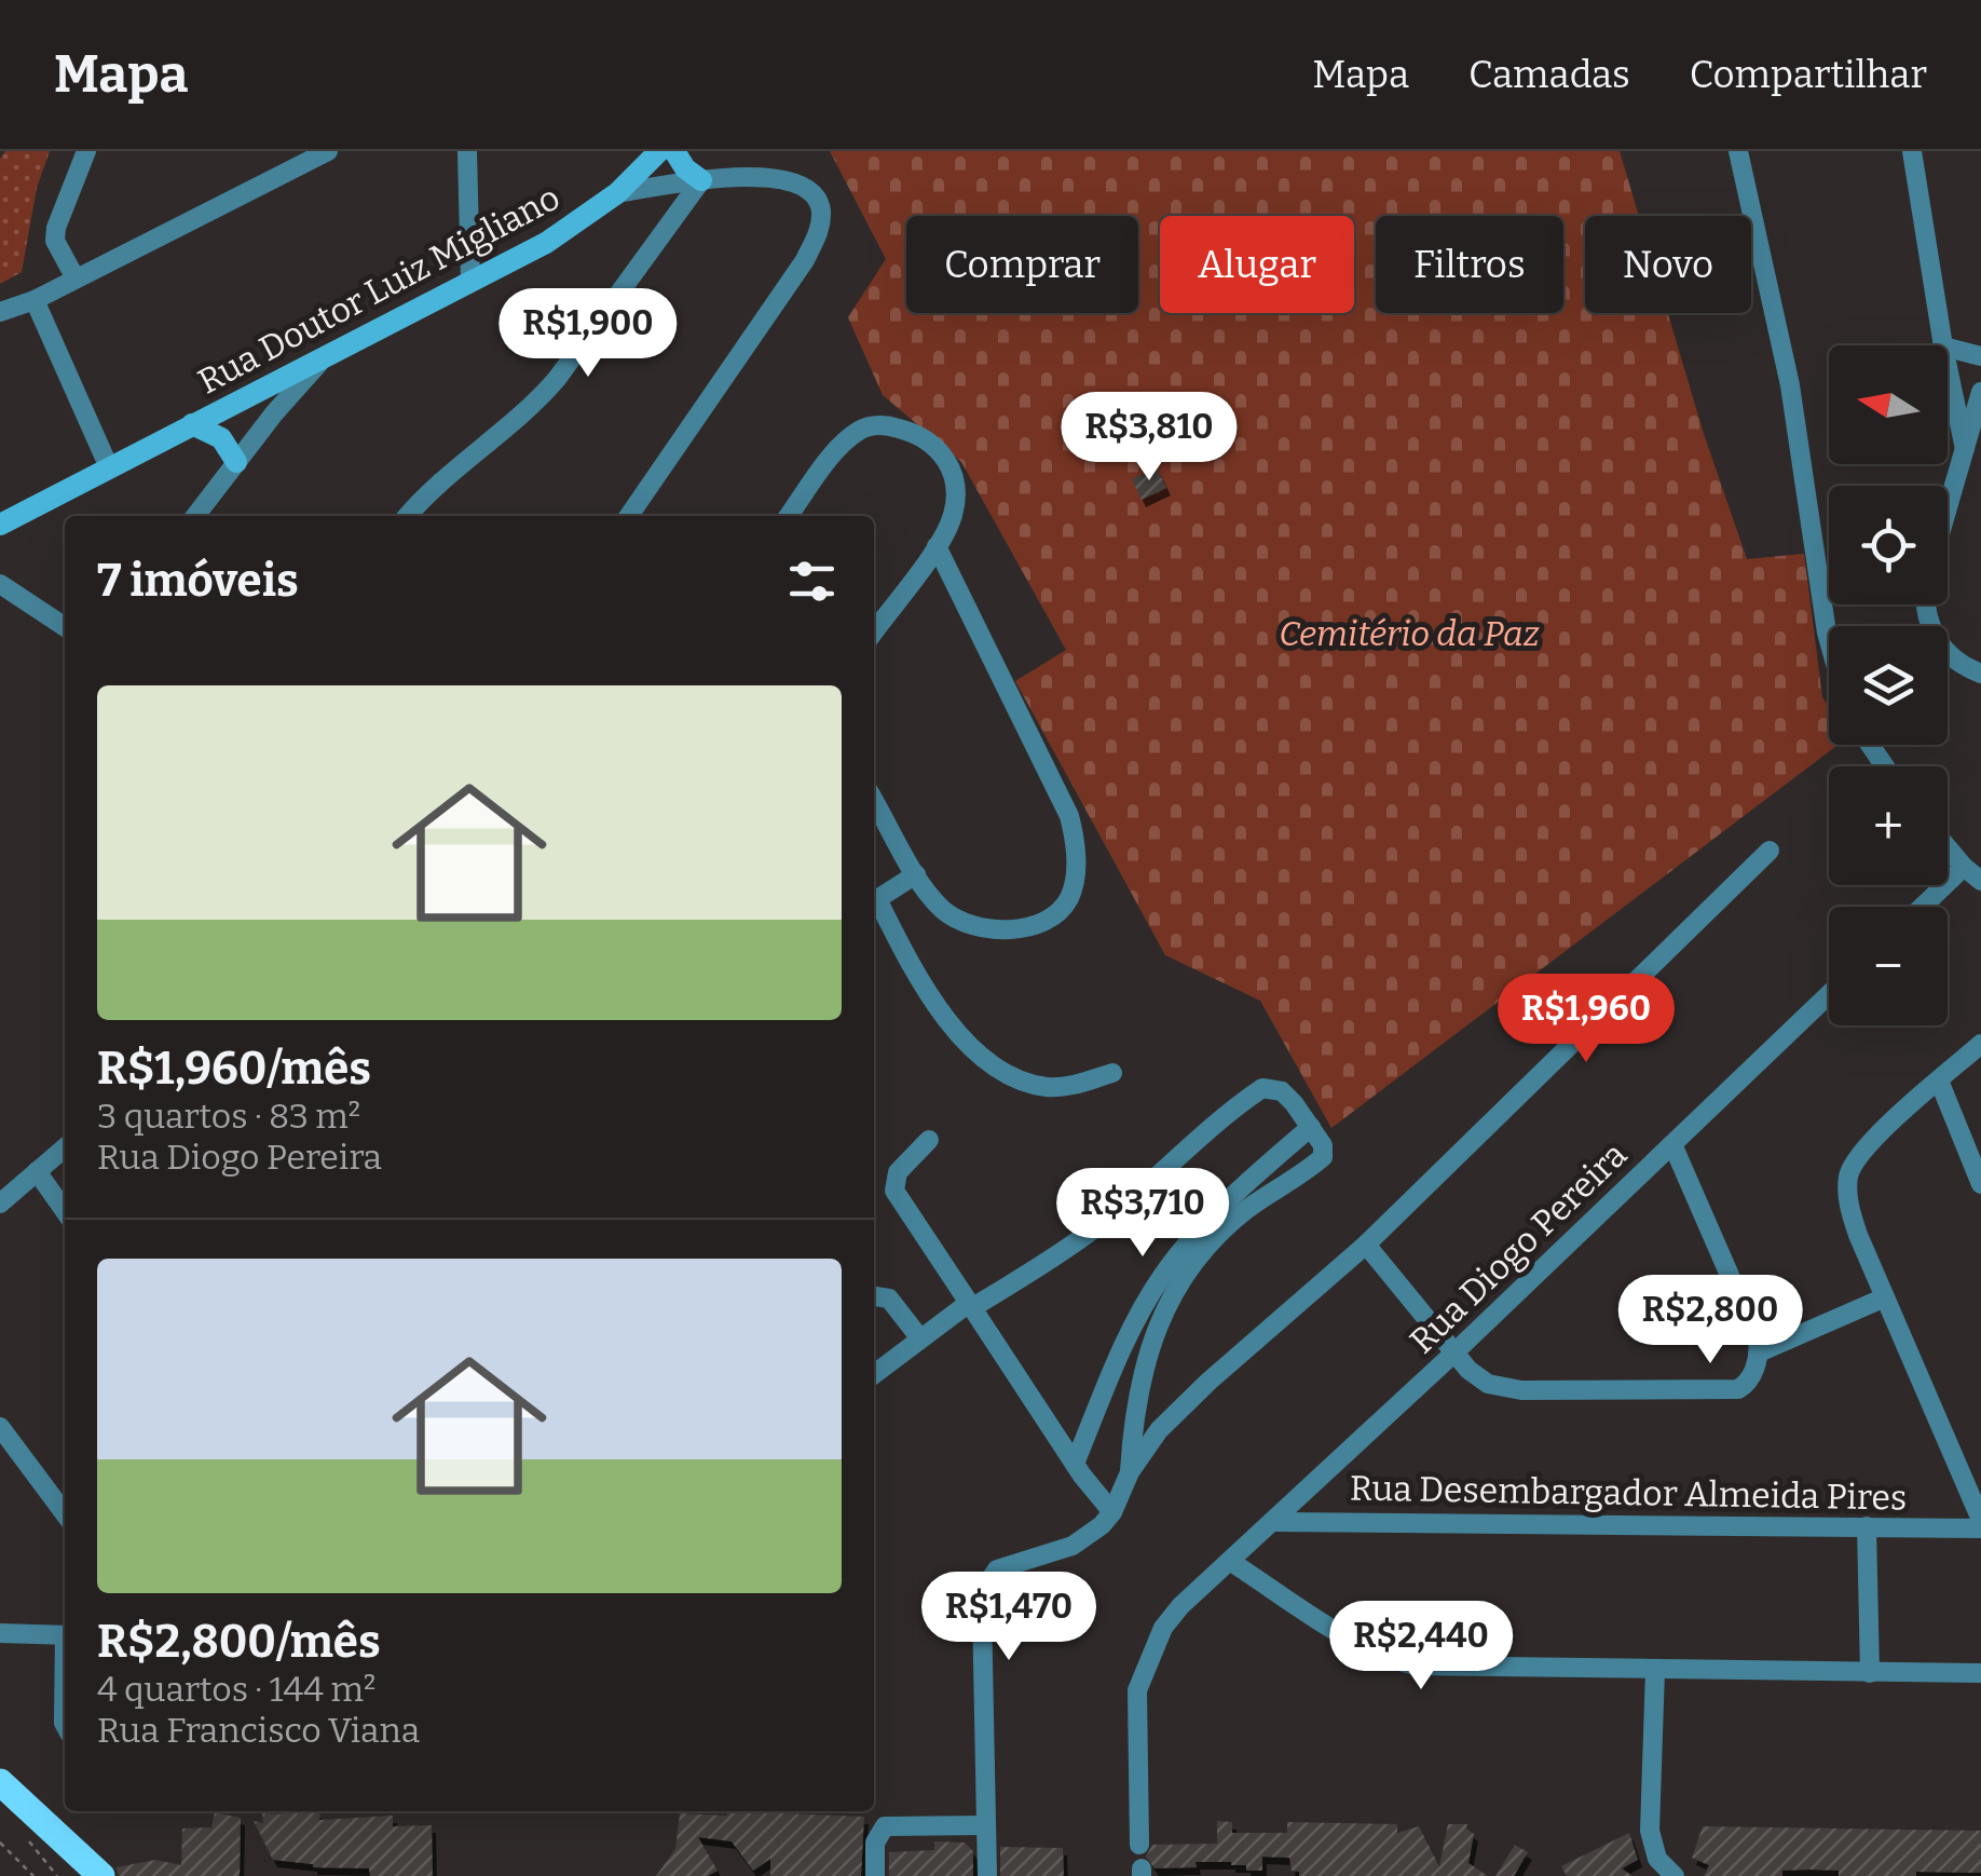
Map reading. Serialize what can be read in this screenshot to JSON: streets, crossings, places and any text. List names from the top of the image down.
{
  "streets": {
    "main road": ["Rua Doutor Luiz Migliano"],
    "street": ["Rua Diogo Pereira", "Rua Desembargador Almeida Pires"]
  },
  "crossings": [
    ["Rua Diogo Pereira", "Rua Desembargador Almeida Pires"]
  ],
  "parks": ["Cemitério da Paz"],
  "north": "left",
  "page": {
    "header": "Mapa",
    "nav": ["Mapa", "Camadas", "Compartilhar"],
    "chip": [
      "Comprar",
      "Alugar",
      "Filtros",
      "Novo"
    ],
    "price": [
      "R$1,900",
      "R$3,810",
      "R$1,960",
      "R$3,710",
      "R$2,800",
      "R$1,470",
      "R$2,440"
    ],
    "map_buttons": ["+", "−"],
    "heading": "7 imóveis",
    "list": [
      {
        "name": "R$1,960/mês",
        "note": "3 quartos · 83 m² · Rua Diogo Pereira"
      },
      {
        "name": "R$2,800/mês",
        "note": "4 quartos · 144 m² · Rua Francisco Viana"
      }
    ]
  }
}
